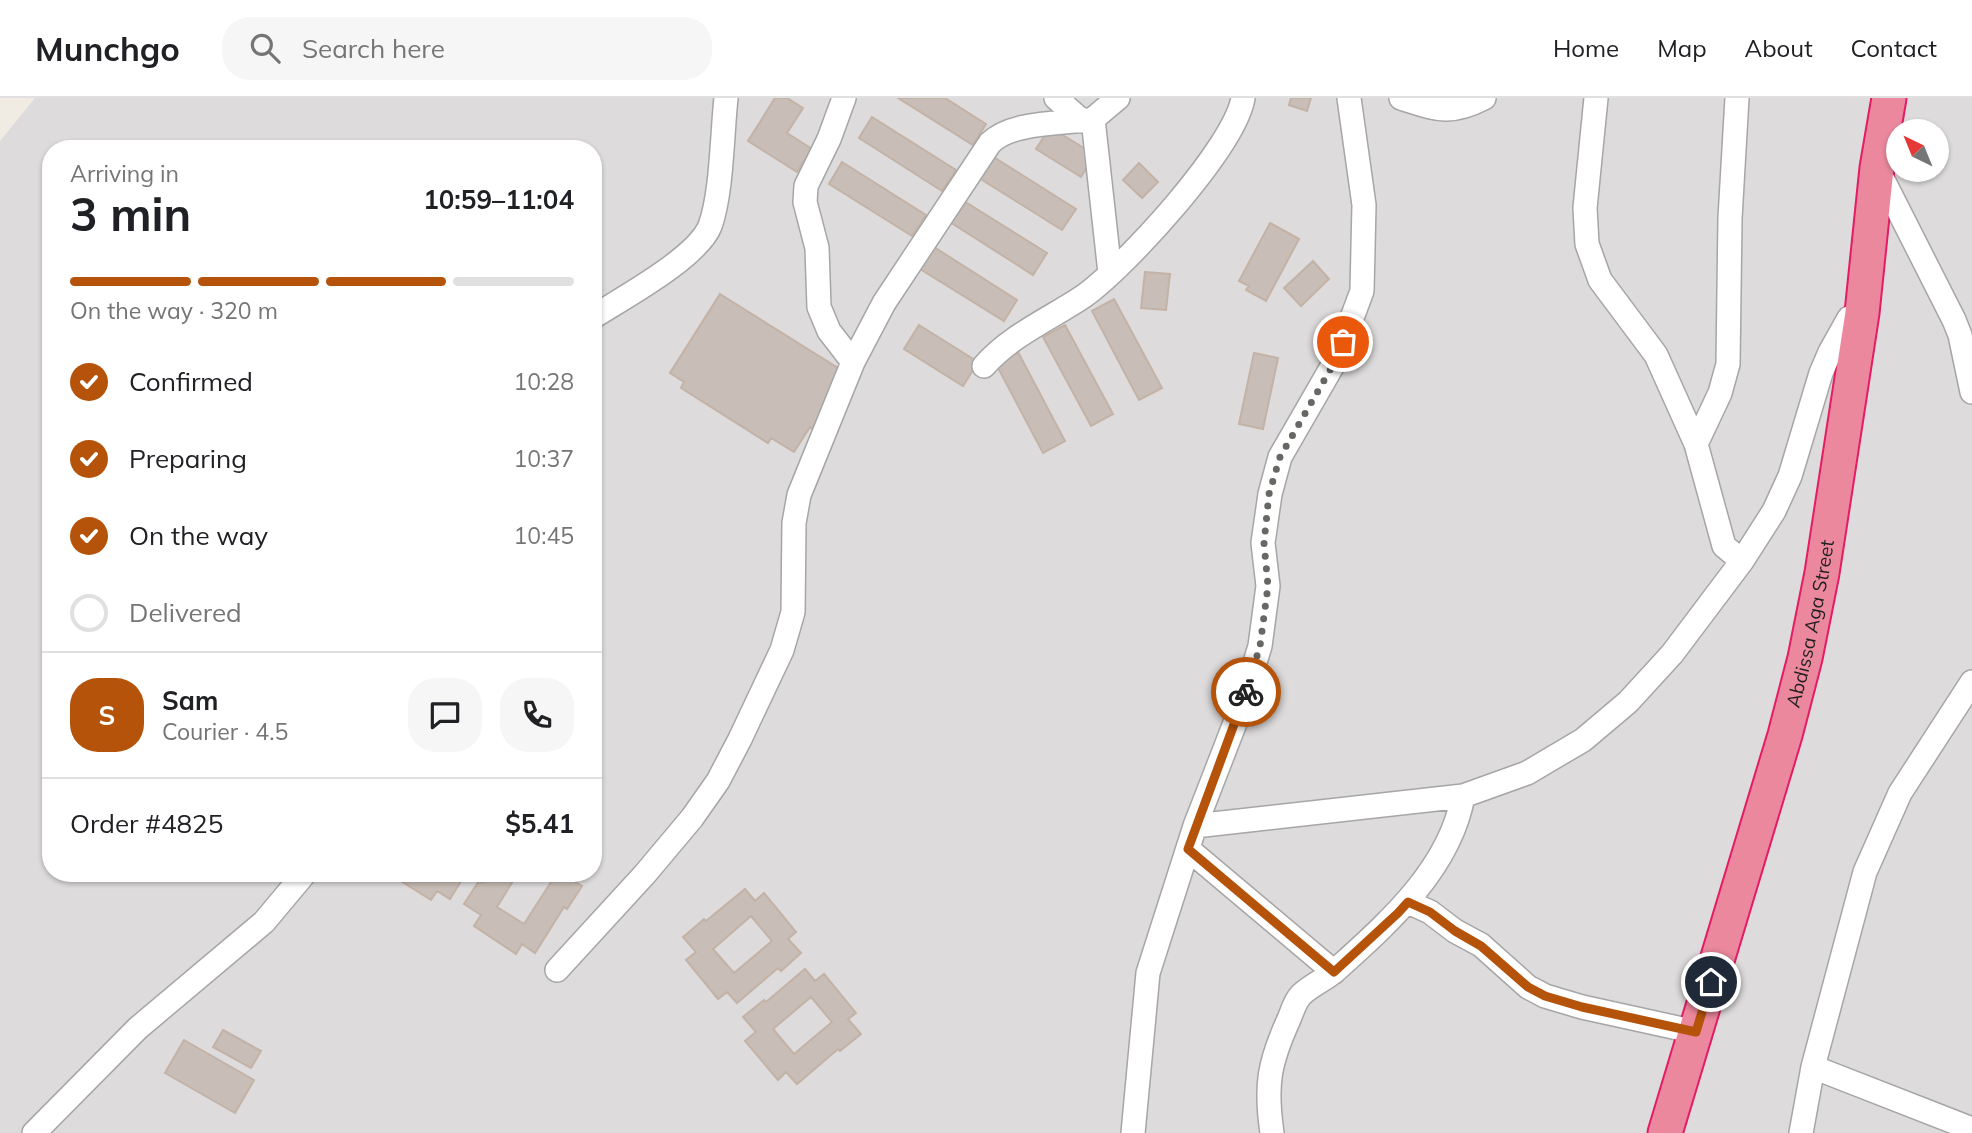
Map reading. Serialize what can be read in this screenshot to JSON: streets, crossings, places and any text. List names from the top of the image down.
{
  "streets": {
    "highway": ["Abdissa Aga Street"]
  },
  "north": "top left",
  "page": {
    "header": "Munchgo",
    "search": "Search here",
    "nav": [
      "Home",
      "Map",
      "About",
      "Contact"
    ],
    "heading": ["3 min", "Arriving in", "10:59–11:04"],
    "panel": [
      "Sam",
      "Courier · 4.5",
      "Order #4825",
      "$5.41"
    ],
    "bar": "On the way · 320 m",
    "list": [
      ["Confirmed", "10:28"],
      ["Preparing", "10:37"],
      ["On the way", "10:45"],
      "Delivered"
    ],
    "round": "S"
  }
}
